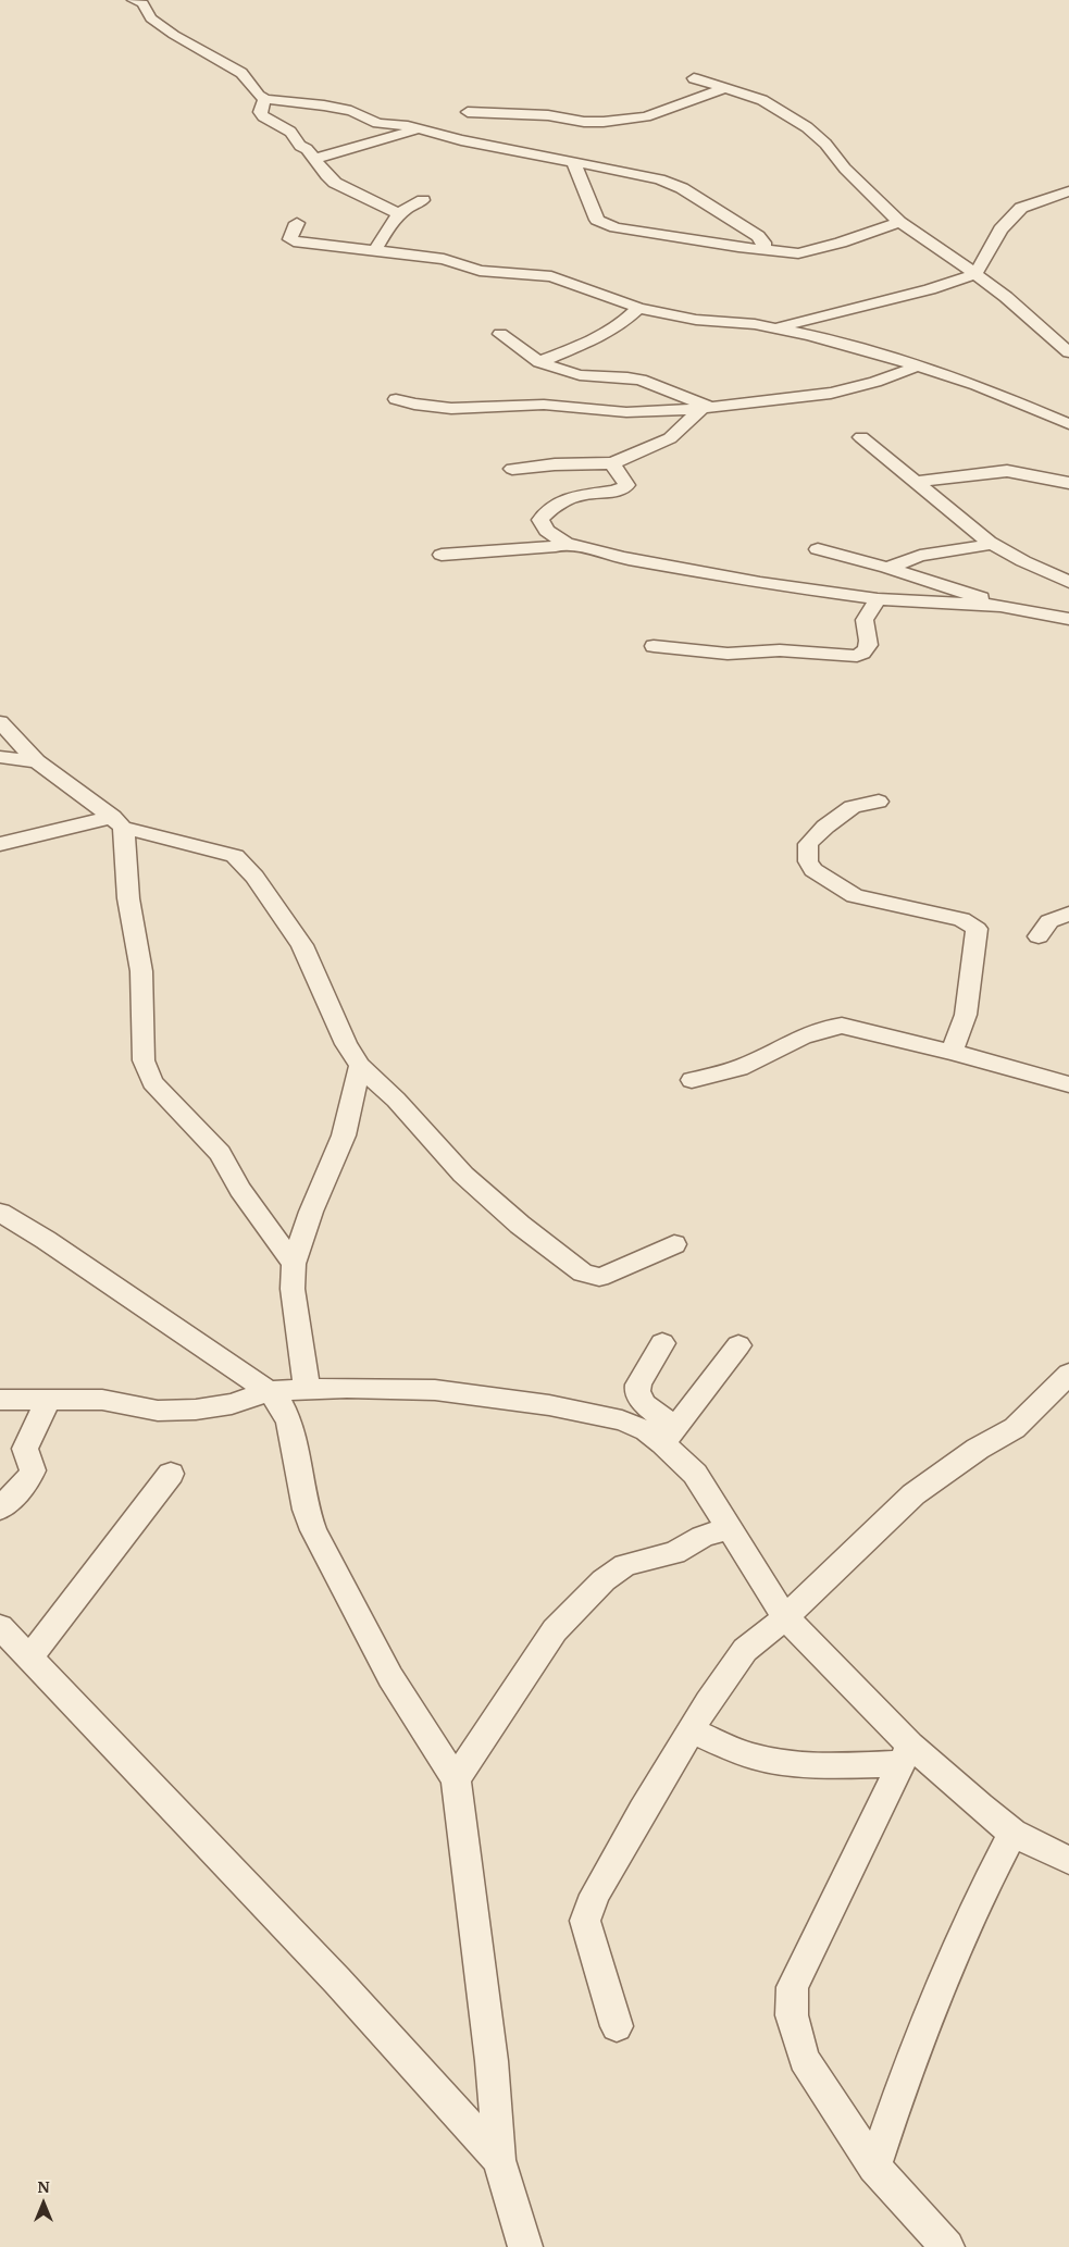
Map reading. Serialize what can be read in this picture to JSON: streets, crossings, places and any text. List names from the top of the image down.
{
  "north": "top"
}
